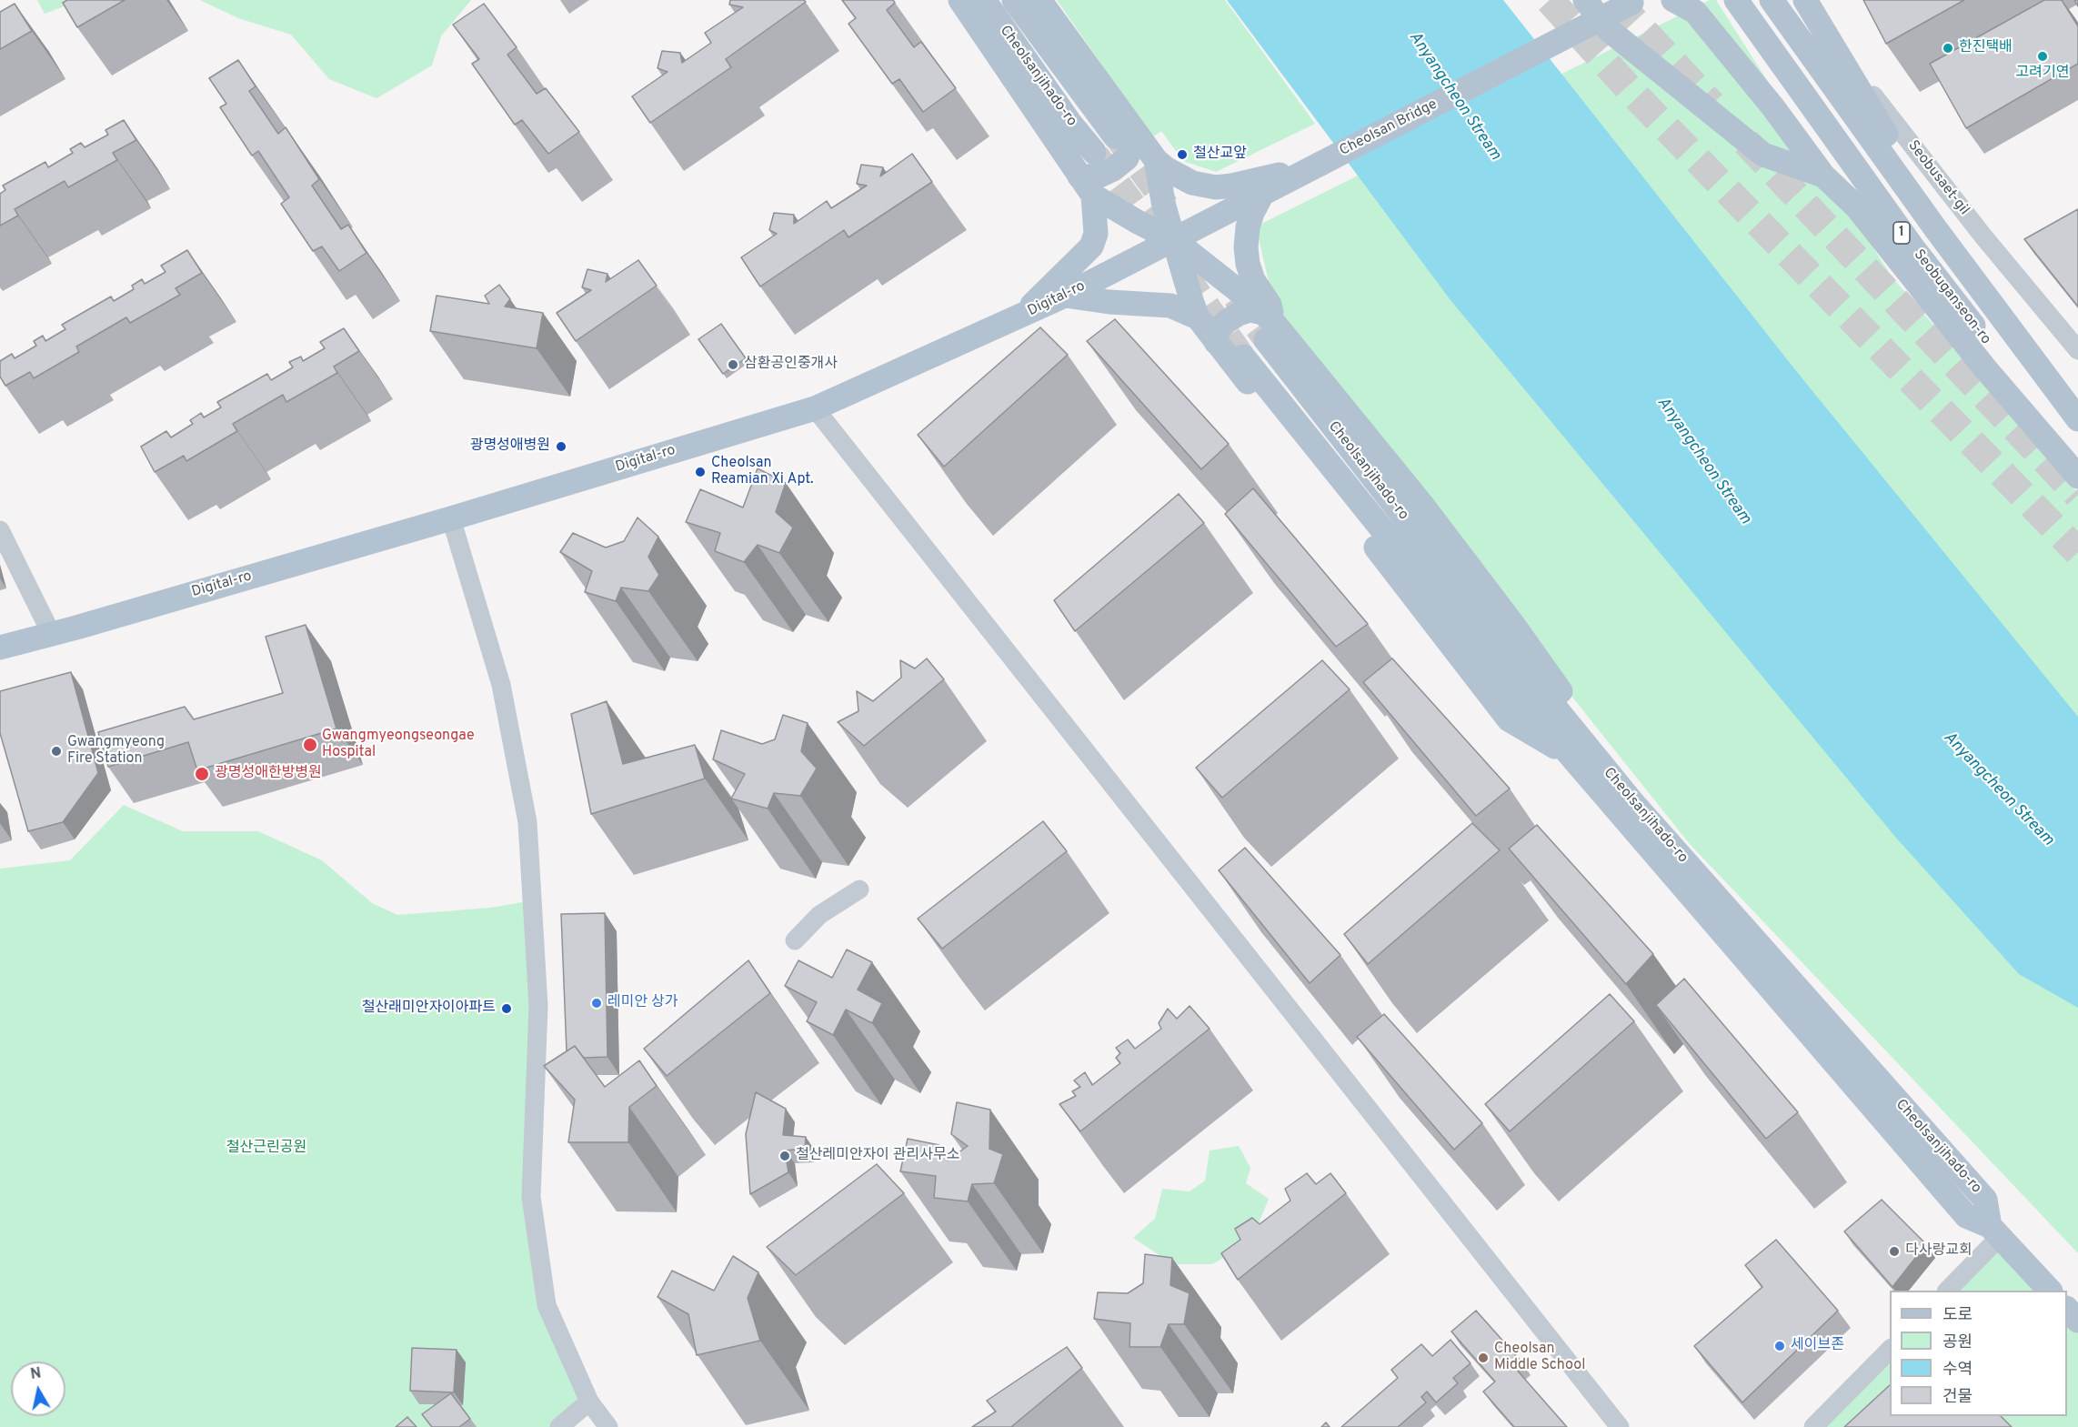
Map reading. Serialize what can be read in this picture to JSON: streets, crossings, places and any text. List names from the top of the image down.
{
  "streets": {
    "main road": [
      "Cheolsanjihado-ro",
      "Cheolsan Bridge",
      "1",
      "Seobuganseon-ro",
      "Digital-ro"
    ],
    "street": ["Seobusaet-gil"]
  },
  "crossings": [
    ["Cheolsan Bridge", "Digital-ro"]
  ],
  "water": ["Anyangcheon Stream"],
  "parks": ["철산근린공원"],
  "places": [
    "한진택배",
    "고려기연",
    "철산교앞",
    "삼환공인중개사",
    "광명성애병원",
    "Cheolsan Reamian Xi Apt.",
    "Gwangmyeongseongae Hospital",
    "Gwangmyeong Fire Station",
    "광명성애한방병원",
    "레미안 상가",
    "철산래미안자이아파트",
    "철산레미안자이 관리사무소",
    "다사랑교회",
    "세이브존",
    "Cheolsan Middle School"
  ],
  "legend": [
    "도로",
    "공원",
    "수역",
    "건물"
  ],
  "north": "top"
}
